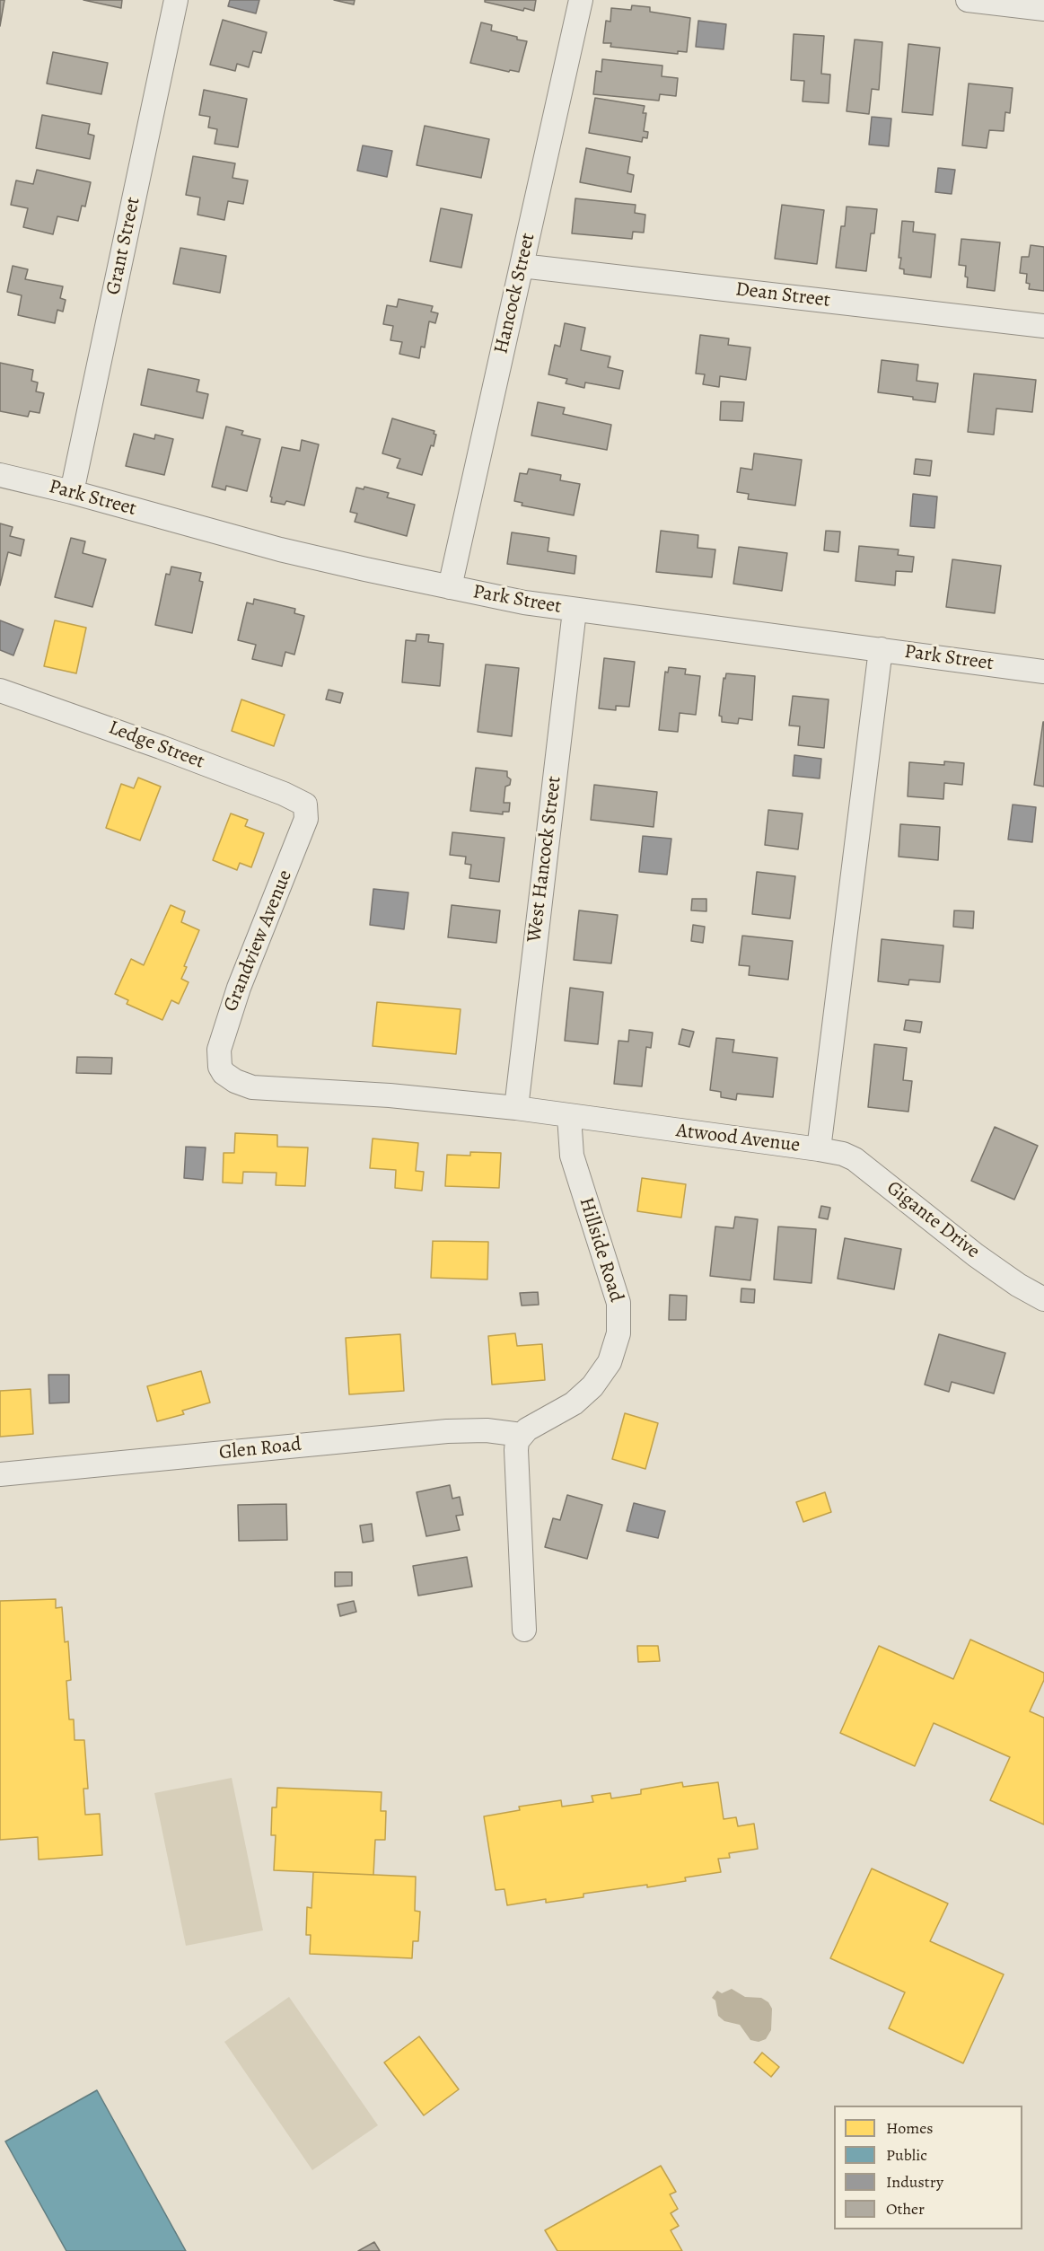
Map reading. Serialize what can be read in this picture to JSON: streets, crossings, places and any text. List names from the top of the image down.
{
  "streets": {
    "street": [
      "Grant Street",
      "Hancock Street",
      "Dean Street",
      "Park Street",
      "Ledge Street",
      "West Hancock Street",
      "Grandview Avenue",
      "Atwood Avenue",
      "Gigante Drive",
      "Hillside Road",
      "Glen Road"
    ]
  },
  "crossings": [
    ["Grant Street", "Park Street"],
    ["Hancock Street", "Dean Street"],
    ["Hancock Street", "Park Street"],
    ["Park Street", "West Hancock Street"],
    ["Park Street", "Atwood Avenue"],
    ["Ledge Street", "Grandview Avenue"],
    ["West Hancock Street", "Atwood Avenue"],
    ["Grandview Avenue", "Atwood Avenue"],
    ["Atwood Avenue", "Gigante Drive"],
    ["Atwood Avenue", "Hillside Road"],
    ["Hillside Road", "Glen Road"]
  ],
  "legend": [
    "Homes",
    "Public",
    "Industry",
    "Other"
  ]
}
